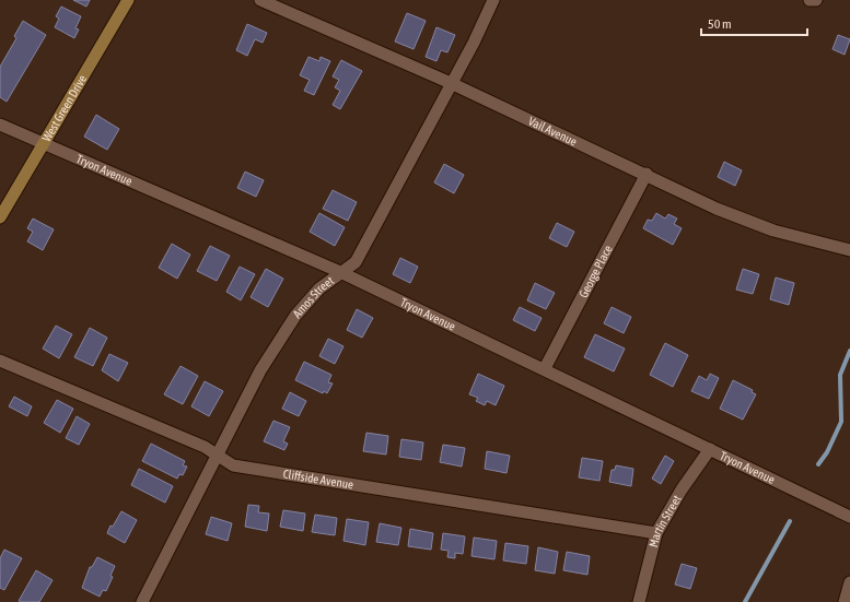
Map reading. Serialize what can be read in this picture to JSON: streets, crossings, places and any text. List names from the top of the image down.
{
  "streets": {
    "main road": ["West Green Drive"],
    "street": [
      "Vail Avenue",
      "Tryon Avenue",
      "George Place",
      "Amos Street",
      "Cliffside Avenue",
      "Martin Street"
    ]
  },
  "crossings": [
    ["West Green Drive", "Tryon Avenue"],
    ["Vail Avenue", "George Place"],
    ["Vail Avenue", "Amos Street"],
    ["Tryon Avenue", "George Place"],
    ["Tryon Avenue", "Amos Street"],
    ["Tryon Avenue", "Martin Street"],
    ["Amos Street", "Cliffside Avenue"],
    ["Cliffside Avenue", "Martin Street"]
  ],
  "scale_bar": "50 m"
}
